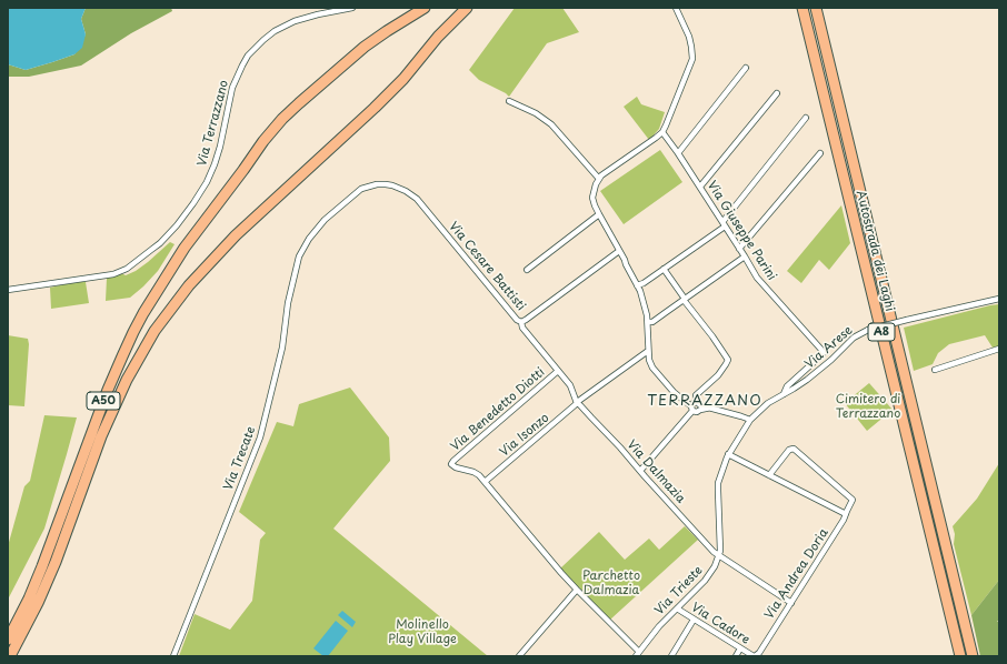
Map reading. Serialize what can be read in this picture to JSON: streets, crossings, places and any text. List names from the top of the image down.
{
  "streets": {
    "highway": ["Autostrada dei Laghi", "A8", "A50"],
    "street": [
      "Via Terrazzano",
      "Via Giuseppe Parini",
      "Via Cesare Battisti",
      "Via Arese",
      "Via Benedetto Diotti",
      "Via Isonzo",
      "Via Trecate",
      "Via Dalmazia",
      "Via Andrea Doria",
      "Via Trieste",
      "Via Cadore"
    ]
  },
  "crossings": [
    ["Via Giuseppe Parini", "Via Arese"],
    ["Autostrada dei Laghi", "A8"],
    ["Via Cesare Battisti", "Via Trecate"],
    ["Via Benedetto Diotti", "Via Isonzo"],
    ["Via Isonzo", "Via Dalmazia"],
    ["Via Dalmazia", "Via Andrea Doria"],
    ["Via Dalmazia", "Via Trieste"],
    ["Via Andrea Doria", "Via Cadore"],
    ["Via Trieste", "Via Cadore"]
  ],
  "districts": ["TERRAZZANO"],
  "parks": ["Cimitero di Terrazzano", "Parchetto Dalmazia", "Molinello Play Village"]
}
